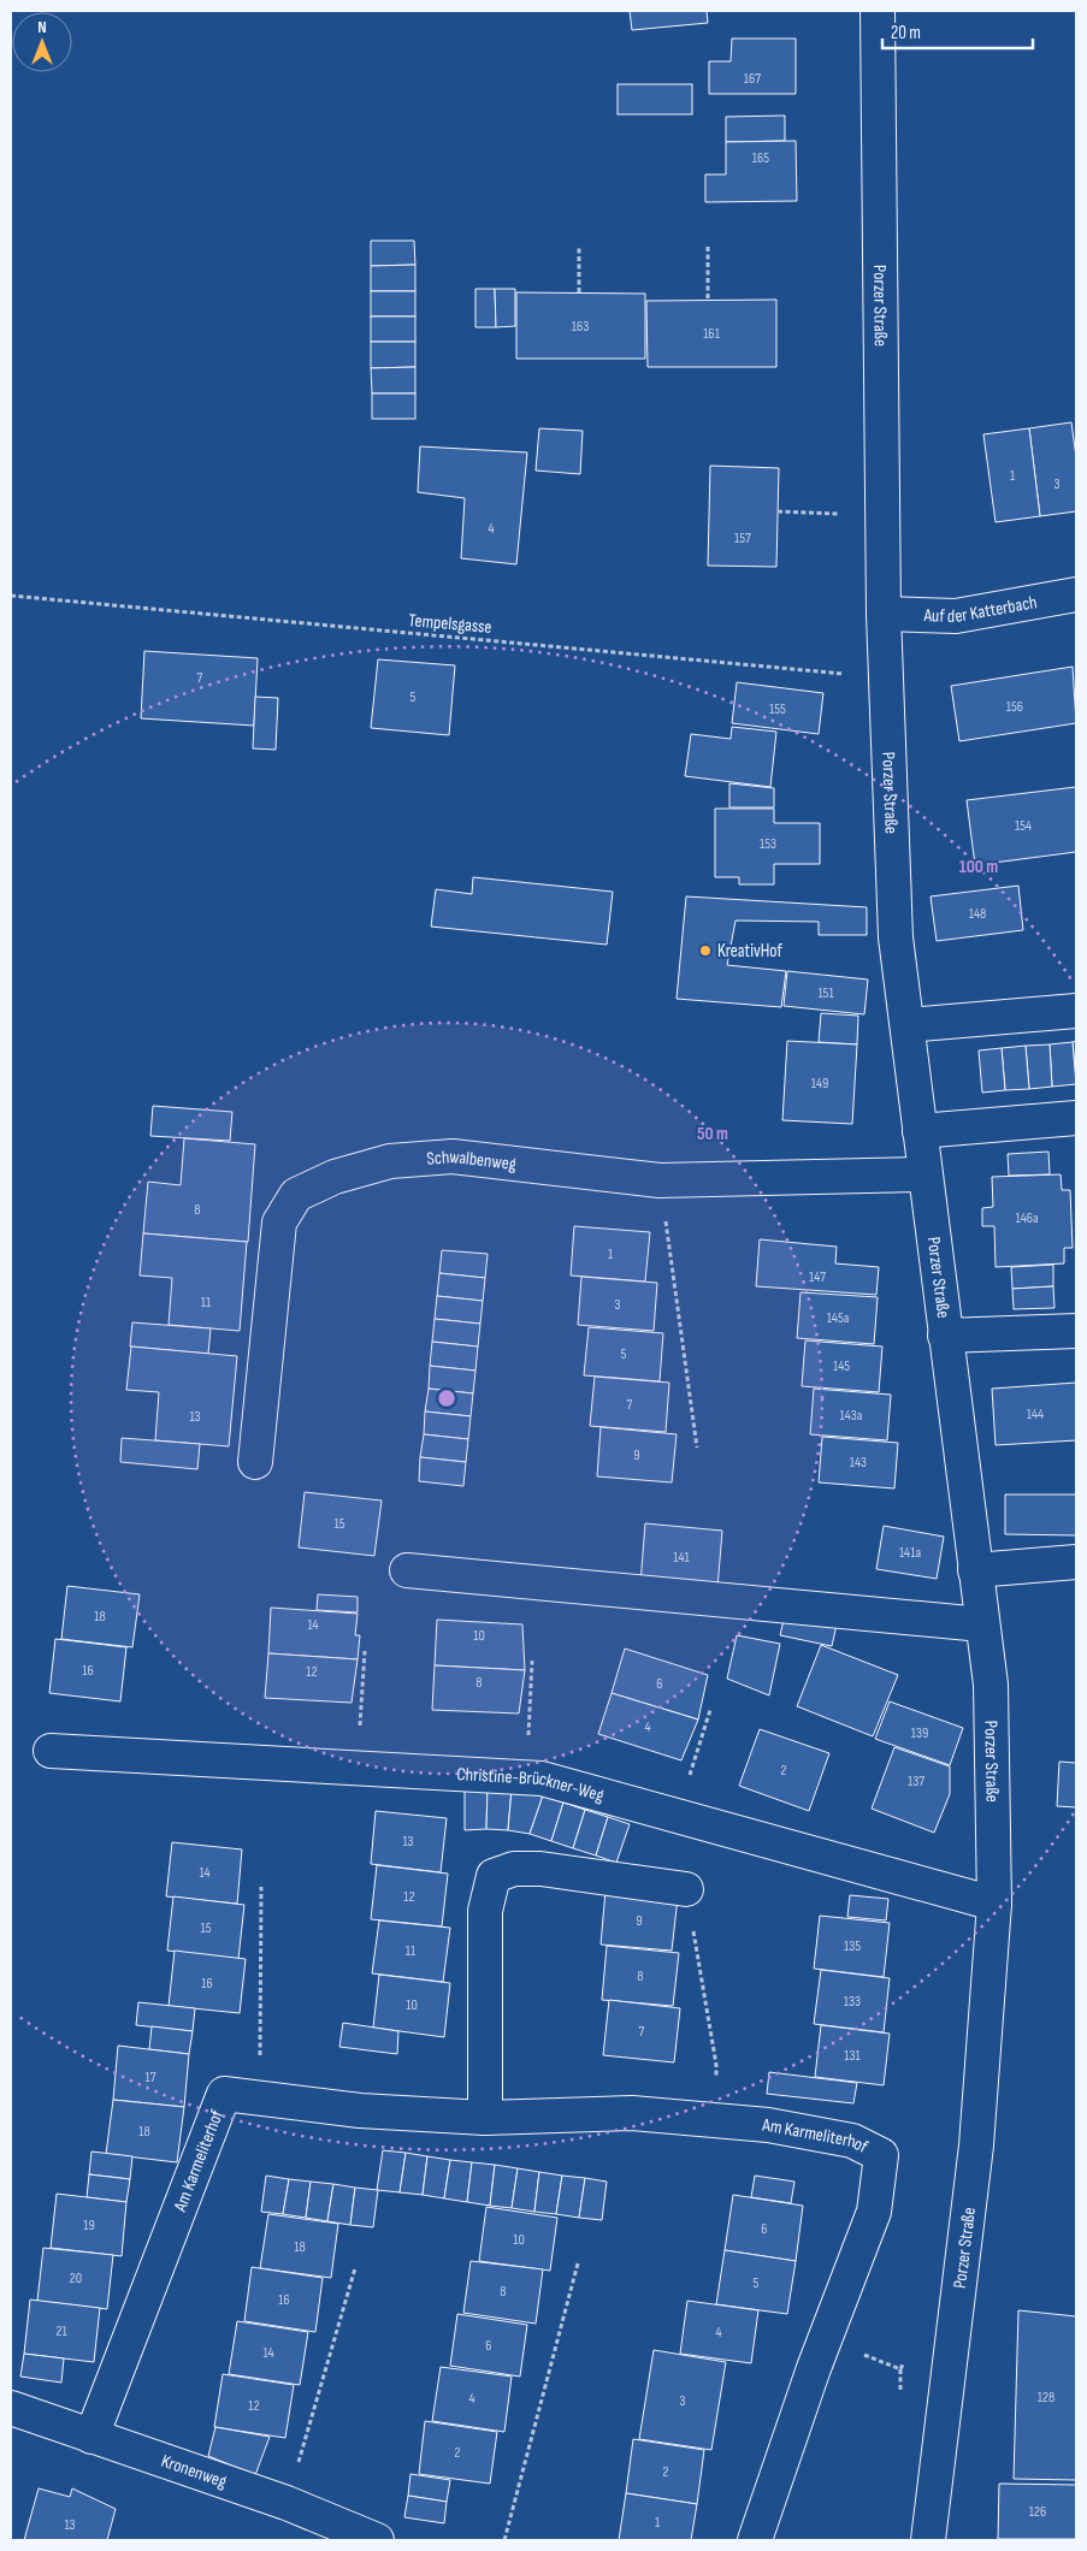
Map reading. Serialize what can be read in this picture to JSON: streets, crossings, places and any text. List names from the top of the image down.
{
  "streets": {
    "street": [
      "Porzer Straße",
      "Auf der Katterbach",
      "Schwalbenweg",
      "Christine-Brückner-Weg",
      "Am Karmeliterhof",
      "Kronenweg"
    ],
    "path": ["Tempelsgasse"]
  },
  "crossings": [
    ["Porzer Straße", "Auf der Katterbach"],
    ["Porzer Straße", "Tempelsgasse"],
    ["Porzer Straße", "Schwalbenweg"],
    ["Porzer Straße", "Christine-Brückner-Weg"],
    ["Am Karmeliterhof", "Kronenweg"]
  ],
  "places": ["KreativHof"],
  "house_numbers": [
    "167",
    "165",
    "163",
    "161",
    "1",
    "3",
    "4",
    "157",
    "7",
    "5",
    "156",
    "155",
    "154",
    "153",
    "148",
    "151",
    "149",
    "8",
    "146a",
    "1",
    "147",
    "11",
    "3",
    "145a",
    "5",
    "145",
    "7",
    "144",
    "143a",
    "13",
    "9",
    "143",
    "15",
    "141a",
    "141",
    "18",
    "14",
    "10",
    "16",
    "12",
    "8",
    "6",
    "4",
    "139",
    "2",
    "137",
    "13",
    "14",
    "12",
    "9",
    "15",
    "135",
    "11",
    "8",
    "16",
    "133",
    "10",
    "7",
    "131",
    "17",
    "18",
    "19",
    "6",
    "10",
    "18",
    "20",
    "5",
    "8",
    "16",
    "21",
    "4",
    "6",
    "14",
    "128",
    "4",
    "3",
    "12",
    "2",
    "2",
    "126",
    "1",
    "13"
  ],
  "scale_bar": "20 m",
  "north": "top",
  "rings": ["100 m", "50 m"]
}
